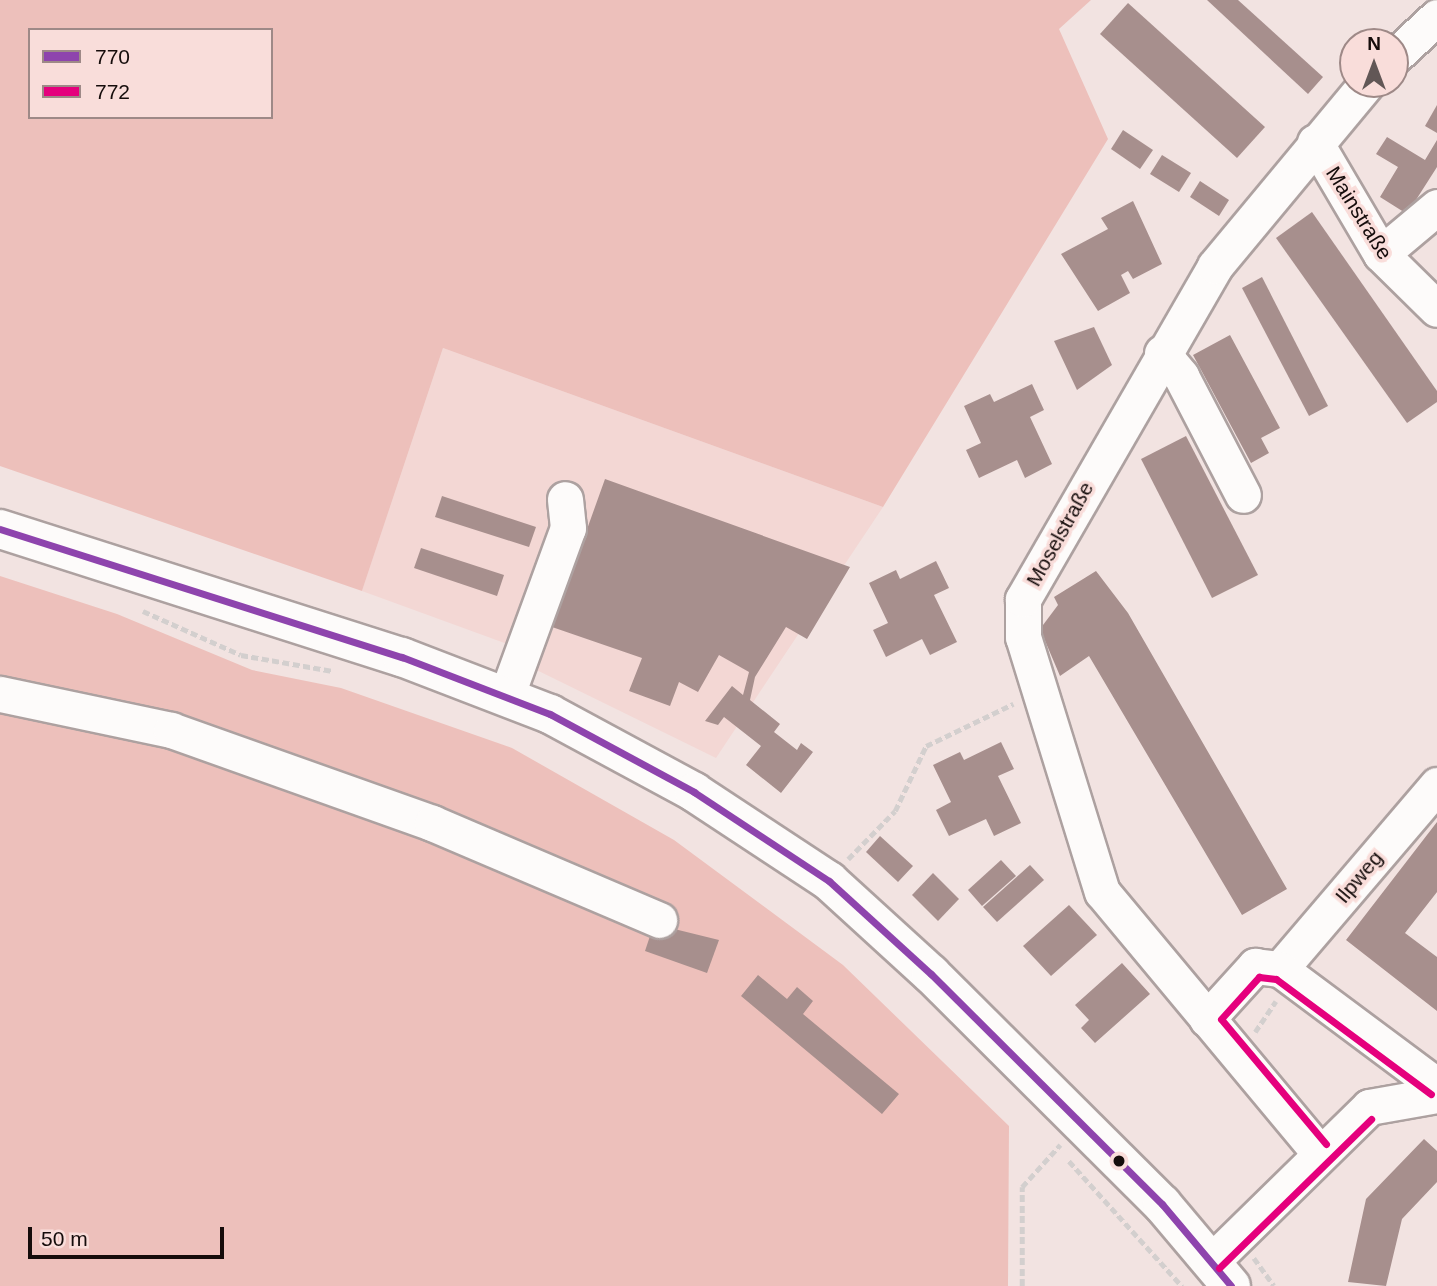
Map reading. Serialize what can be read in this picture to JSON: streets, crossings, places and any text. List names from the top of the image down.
{
  "streets": {
    "street": ["Mainstraße", "Moselstraße", "Ilpweg"]
  },
  "crossings": [
    ["Mainstraße", "Moselstraße"]
  ],
  "lines": ["transit line 770", "transit line 772"],
  "legend": ["770", "772"],
  "scale_bar": "50 m",
  "north": "top"
}
